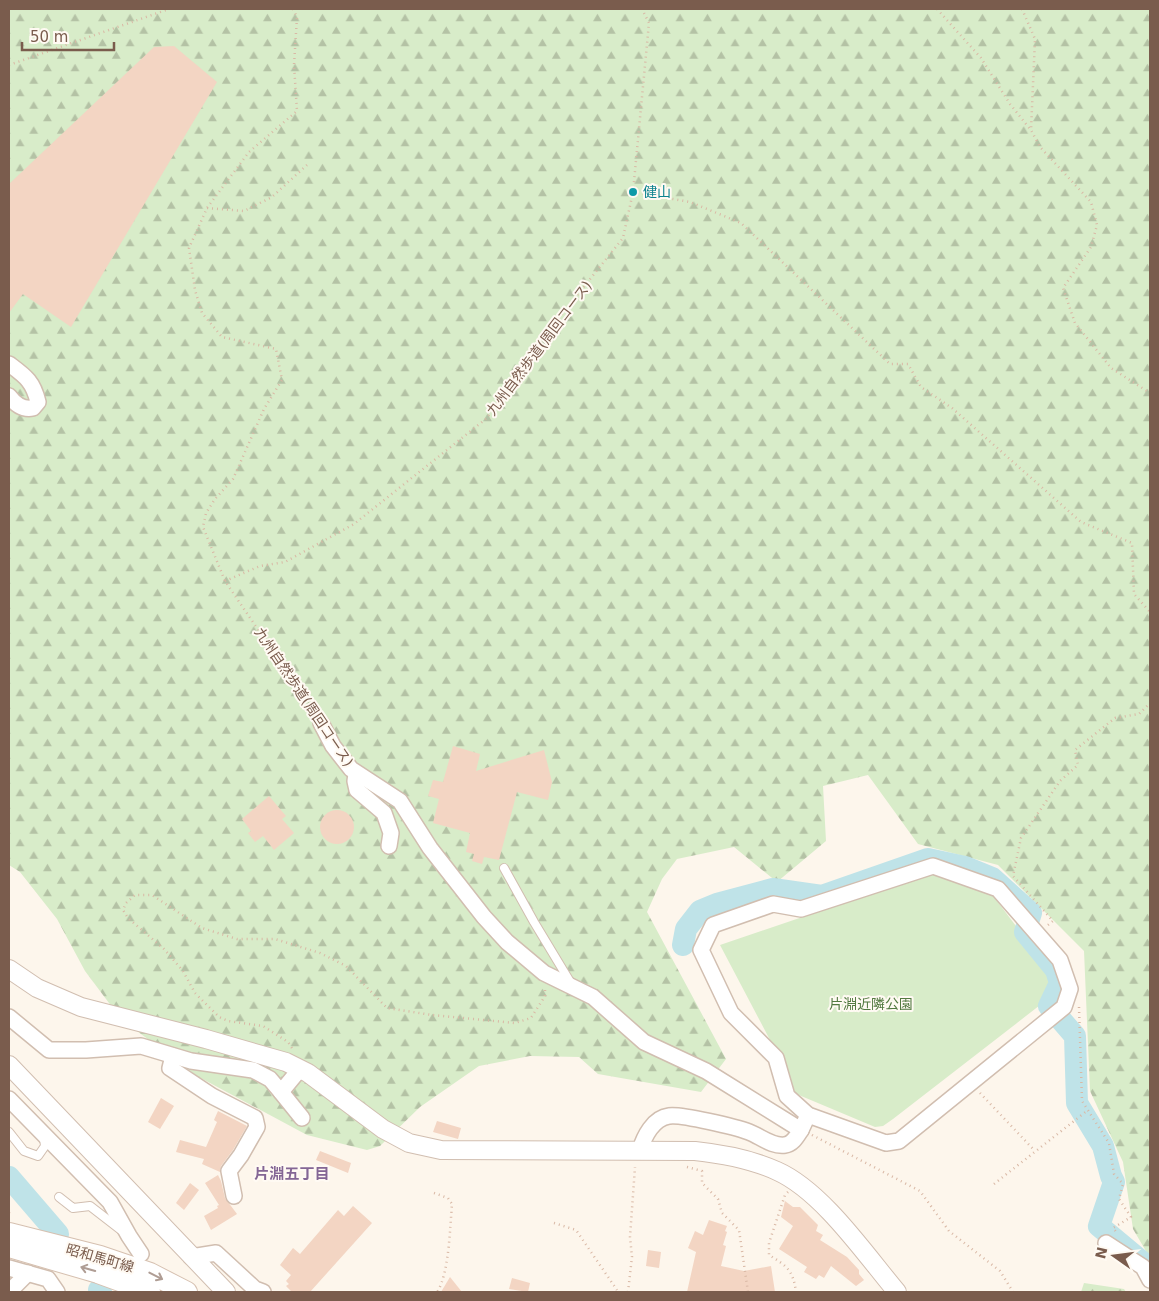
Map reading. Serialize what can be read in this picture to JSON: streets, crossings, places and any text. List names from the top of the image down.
{
  "streets": {
    "main road": ["昭和馬町線"],
    "street": ["九州自然歩道(周回コース)"]
  },
  "districts": ["片淵五丁目"],
  "parks": ["片淵近隣公園"],
  "places": ["健山"],
  "scale_bar": "50 m",
  "north": "left"
}
